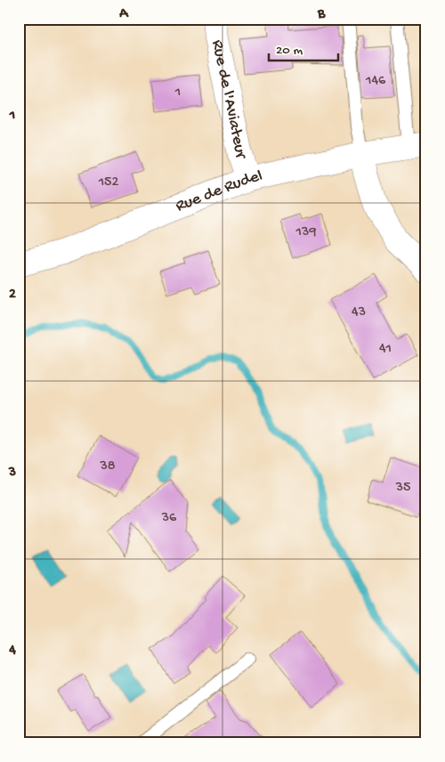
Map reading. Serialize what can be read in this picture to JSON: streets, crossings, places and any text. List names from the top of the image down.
{
  "streets": {
    "street": ["Rue de l'Aviateur", "Rue de Rudel"]
  },
  "crossings": [
    ["Rue de l'Aviateur", "Rue de Rudel"]
  ],
  "house_numbers": [
    "146",
    "1",
    "152",
    "139",
    "43",
    "41",
    "38",
    "35",
    "36"
  ],
  "scale_bar": "20 m",
  "grid": {
    "columns": ["A", "B"],
    "rows": [
      "1",
      "2",
      "3",
      "4"
    ]
  }
}
